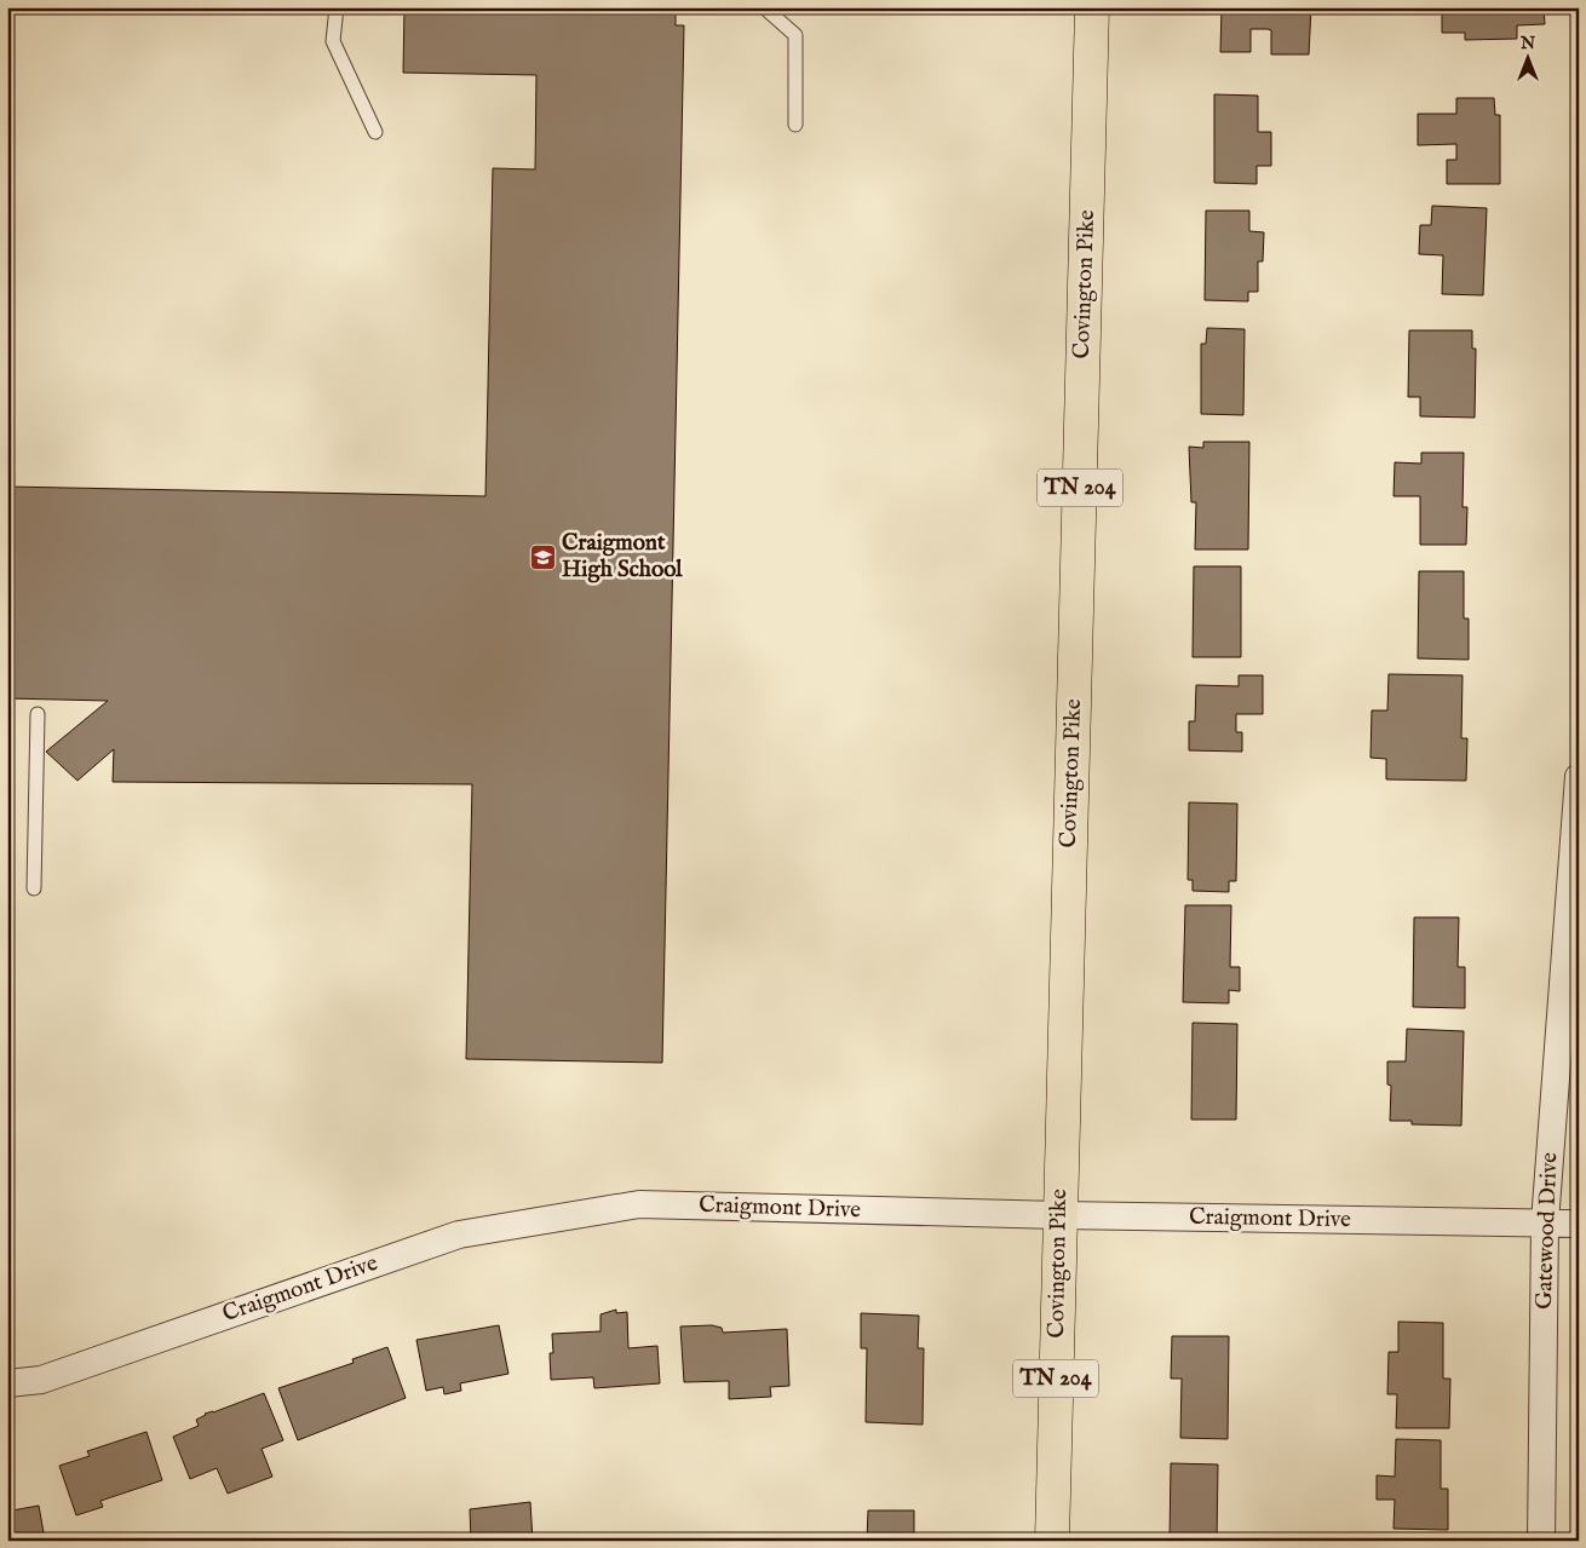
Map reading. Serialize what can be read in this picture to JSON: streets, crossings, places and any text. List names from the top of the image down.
{
  "streets": {
    "main road": ["Covington Pike", "TN 204"],
    "street": ["Craigmont Drive", "Gatewood Drive"]
  },
  "crossings": [
    ["Covington Pike", "Craigmont Drive"],
    ["Craigmont Drive", "Gatewood Drive"]
  ],
  "places": {
    "school or university": ["Craigmont High School"]
  },
  "north": "top"
}
